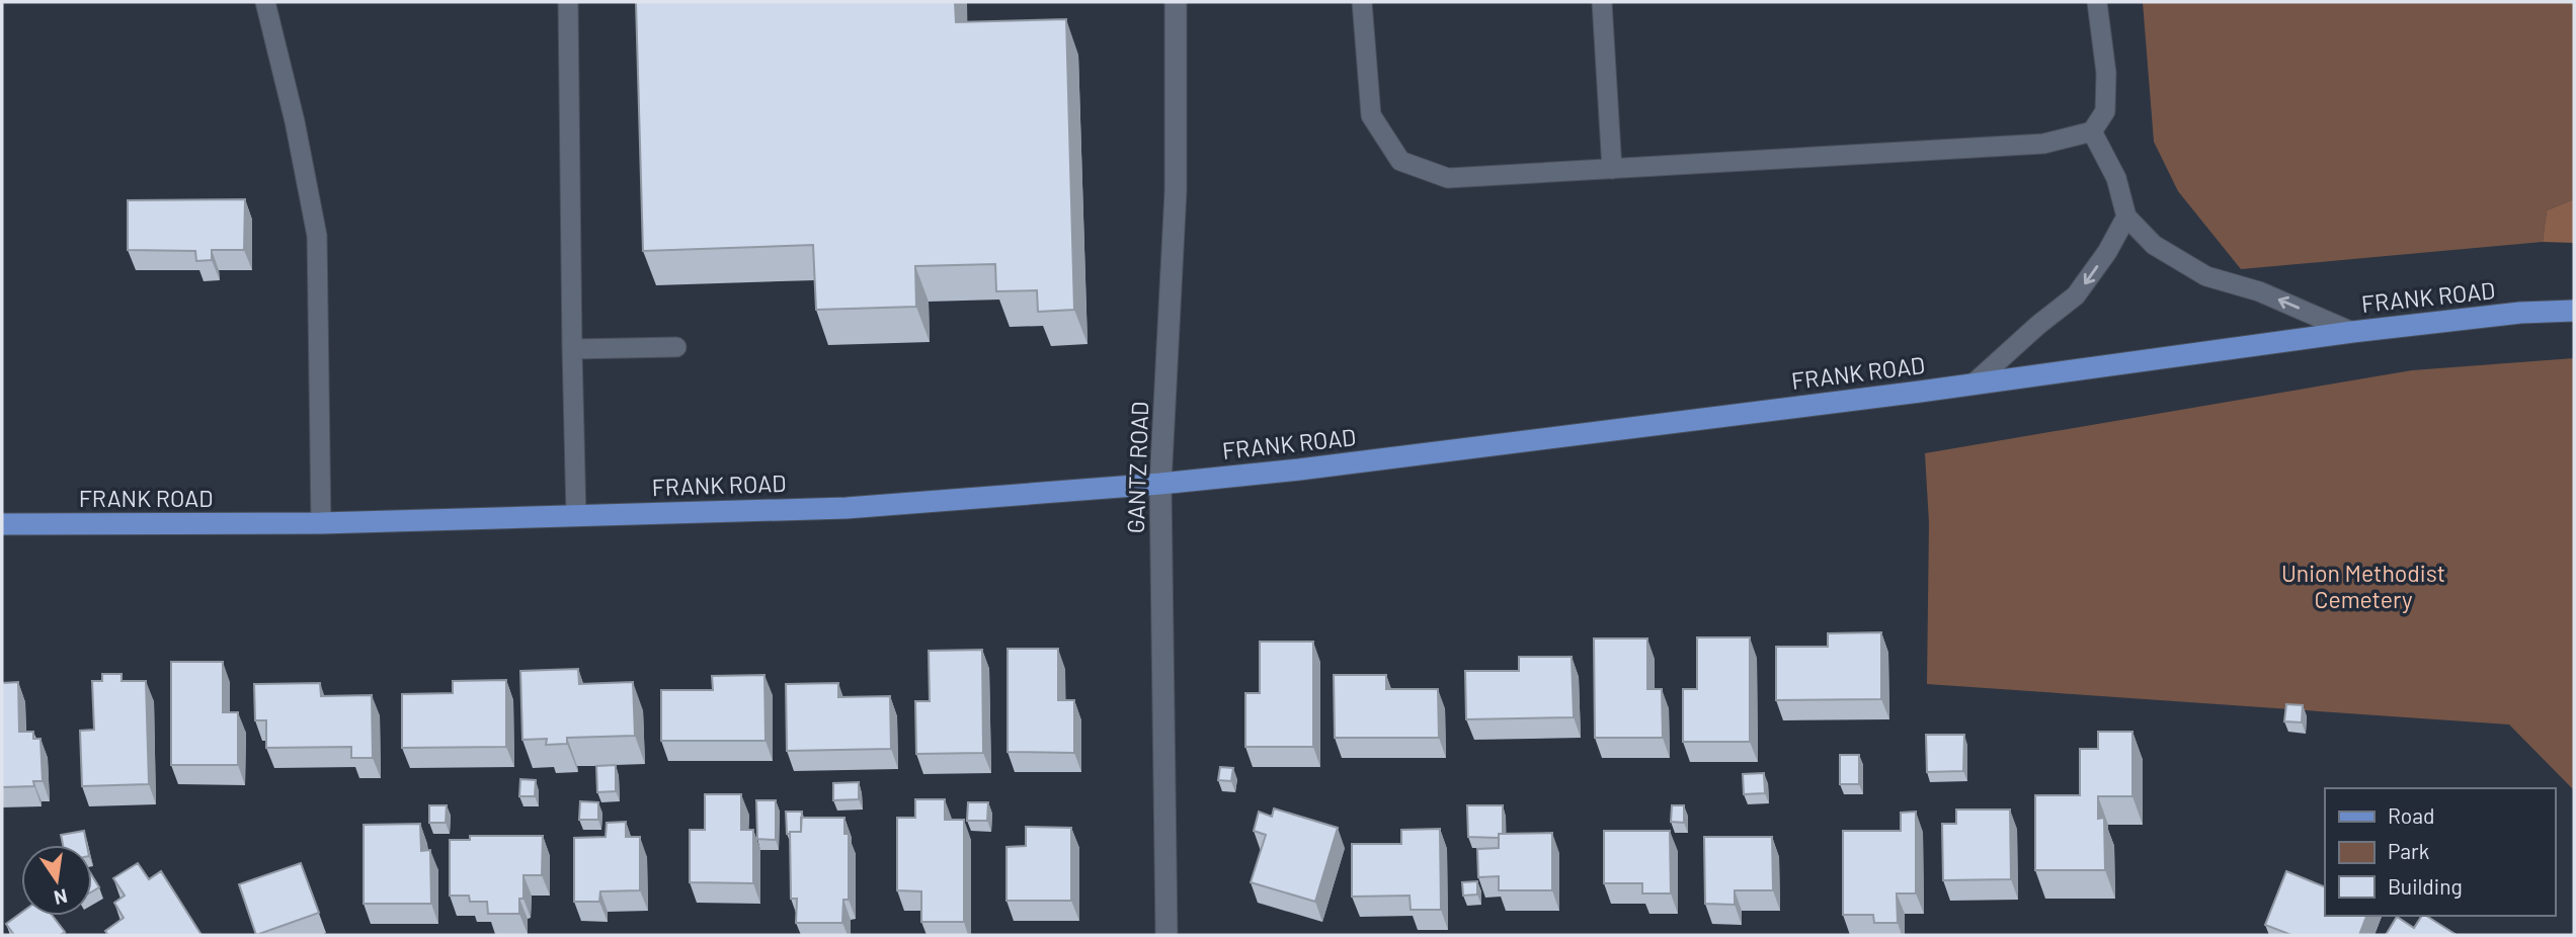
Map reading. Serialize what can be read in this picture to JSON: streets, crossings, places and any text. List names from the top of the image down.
{
  "streets": {
    "main road": ["FRANK ROAD", "GANTZ ROAD"]
  },
  "crossings": [
    ["FRANK ROAD", "GANTZ ROAD"]
  ],
  "parks": ["Union Methodist Cemetery"],
  "legend": ["Road", "Park", "Building"],
  "north": "bottom"
}
